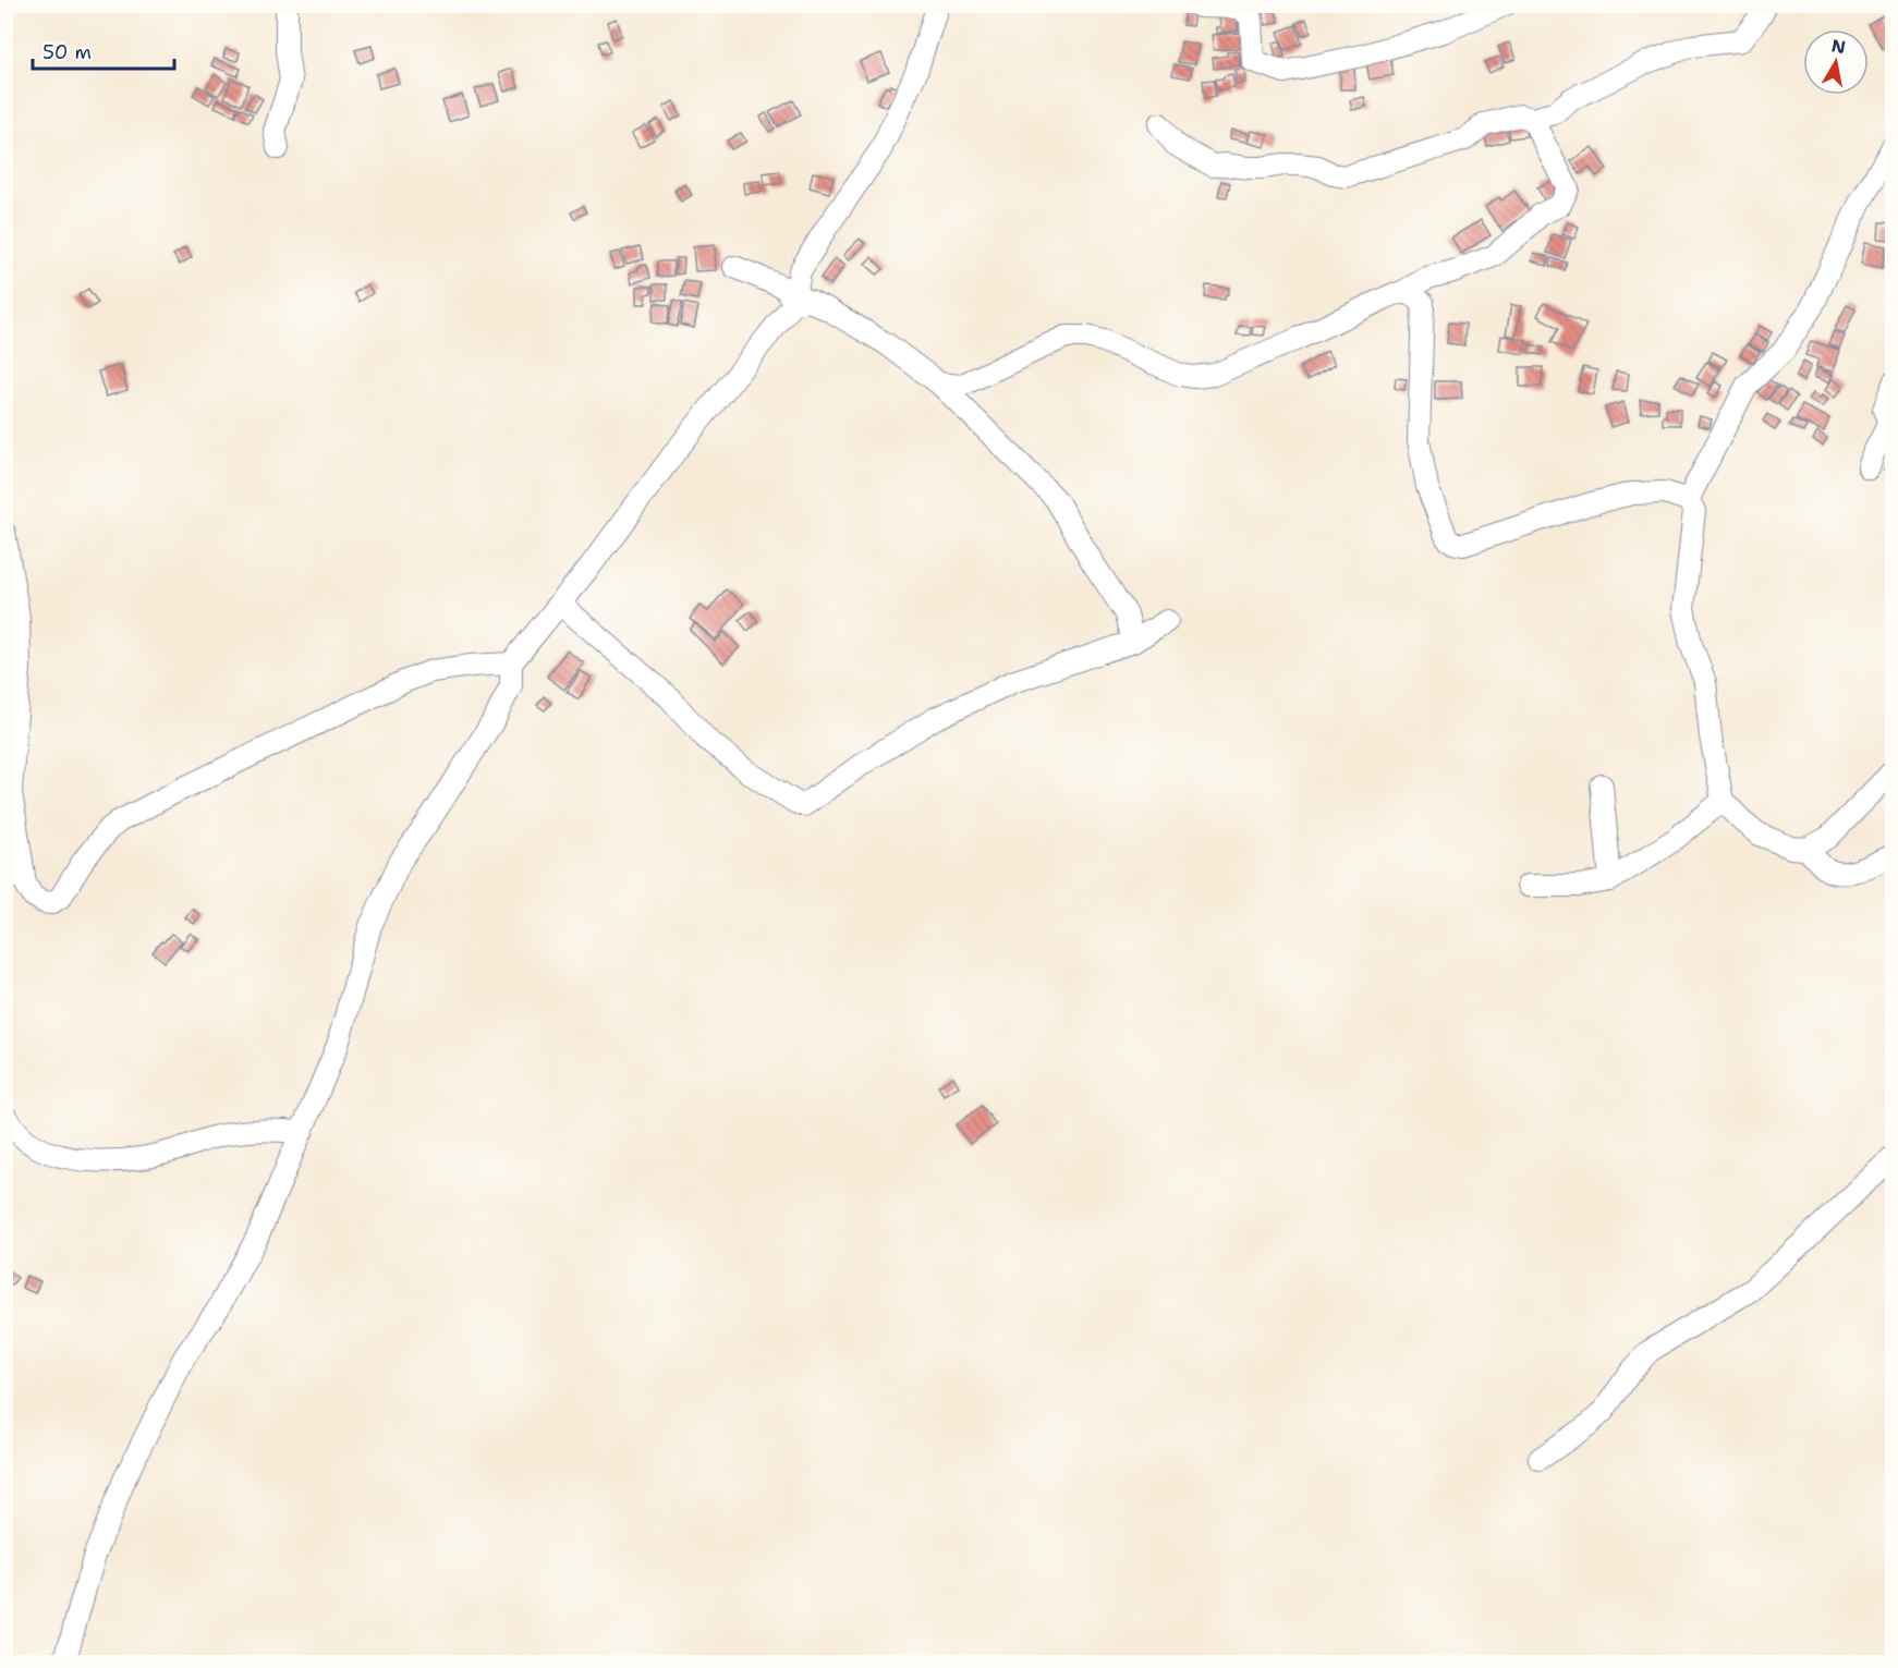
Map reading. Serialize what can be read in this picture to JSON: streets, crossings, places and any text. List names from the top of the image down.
{
  "scale_bar": "50 m",
  "north": "top"
}
